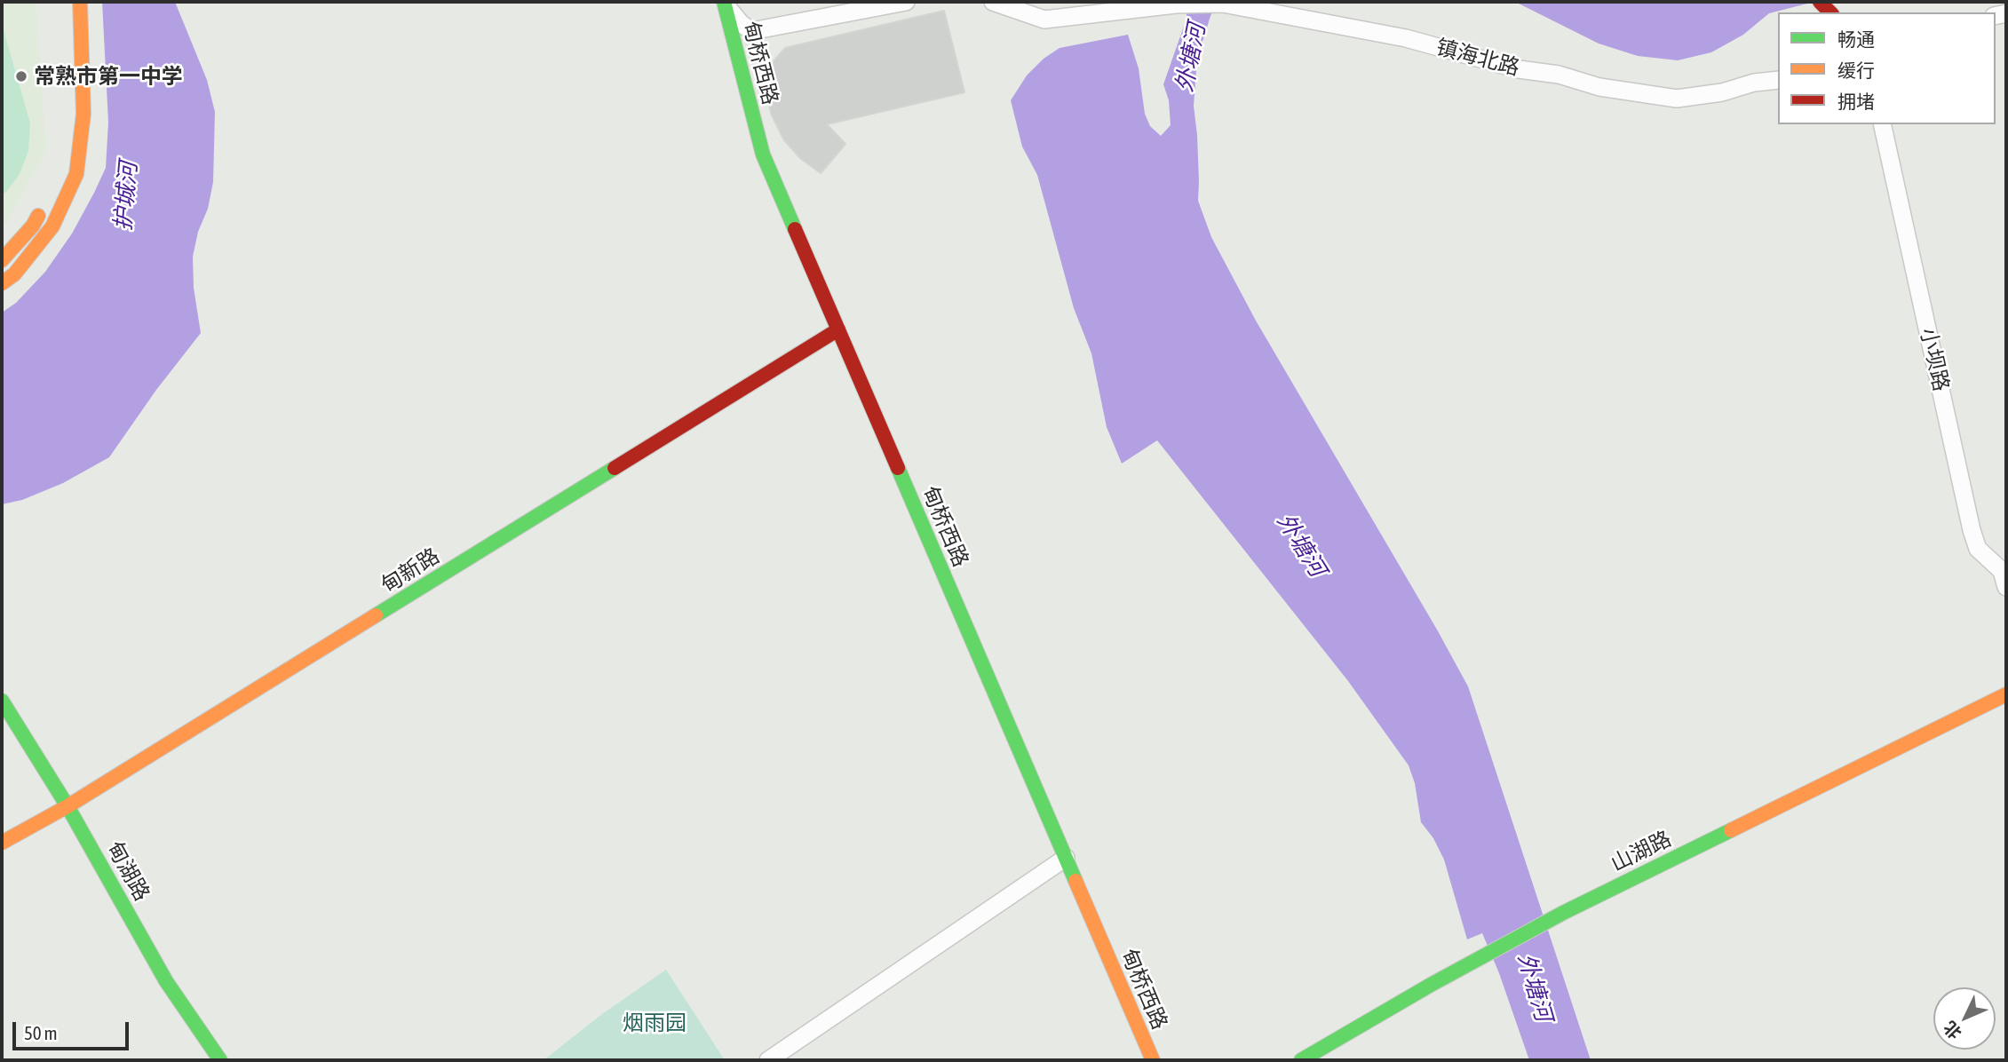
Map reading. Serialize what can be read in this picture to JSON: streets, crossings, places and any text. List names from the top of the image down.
{
  "streets": {
    "street": [
      "镇海北路",
      "甸桥西路",
      "小坝路",
      "甸新路",
      "山湖路",
      "甸湖路"
    ]
  },
  "crossings": [
    ["甸桥西路", "甸新路"],
    ["甸新路", "甸湖路"]
  ],
  "water": ["外塘河", "护城河"],
  "parks": ["烟雨园"],
  "places": ["常熟市第一中学"],
  "legend": ["畅通", "缓行", "拥堵"],
  "scale_bar": "50 m",
  "north": "bottom left"
}
